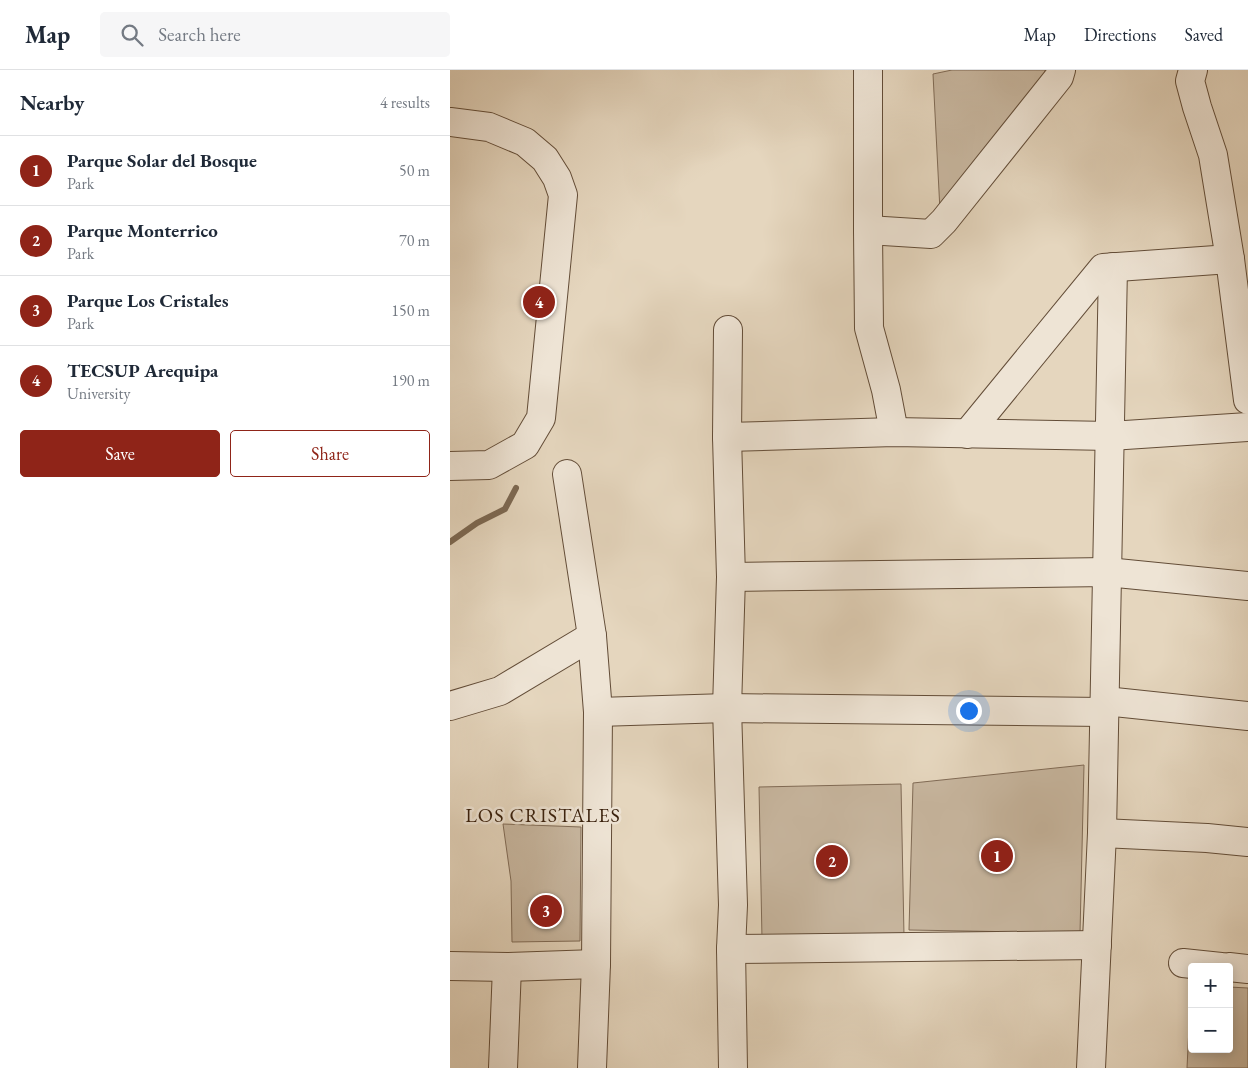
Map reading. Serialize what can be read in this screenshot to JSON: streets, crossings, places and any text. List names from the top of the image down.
{
  "districts": ["LOS CRISTALES"],
  "page": {
    "header": "Map",
    "search": "Search here",
    "nav": ["Map", "Directions", "Saved"],
    "heading": ["Nearby", "4 results"],
    "list": [
      {
        "mark": "1",
        "name": "Parque Solar del Bosque",
        "note": "Park",
        "value": "50 m"
      },
      {
        "mark": "2",
        "name": "Parque Monterrico",
        "note": "Park",
        "value": "70 m"
      },
      {
        "mark": "3",
        "name": "Parque Los Cristales",
        "note": "Park",
        "value": "150 m"
      },
      {
        "mark": "4",
        "name": "TECSUP Arequipa",
        "note": "University",
        "value": "190 m"
      }
    ],
    "pins": [
      "4",
      "1",
      "2",
      "3"
    ],
    "buttons": ["Save", "Share"],
    "map_buttons": ["+", "−"]
  }
}
